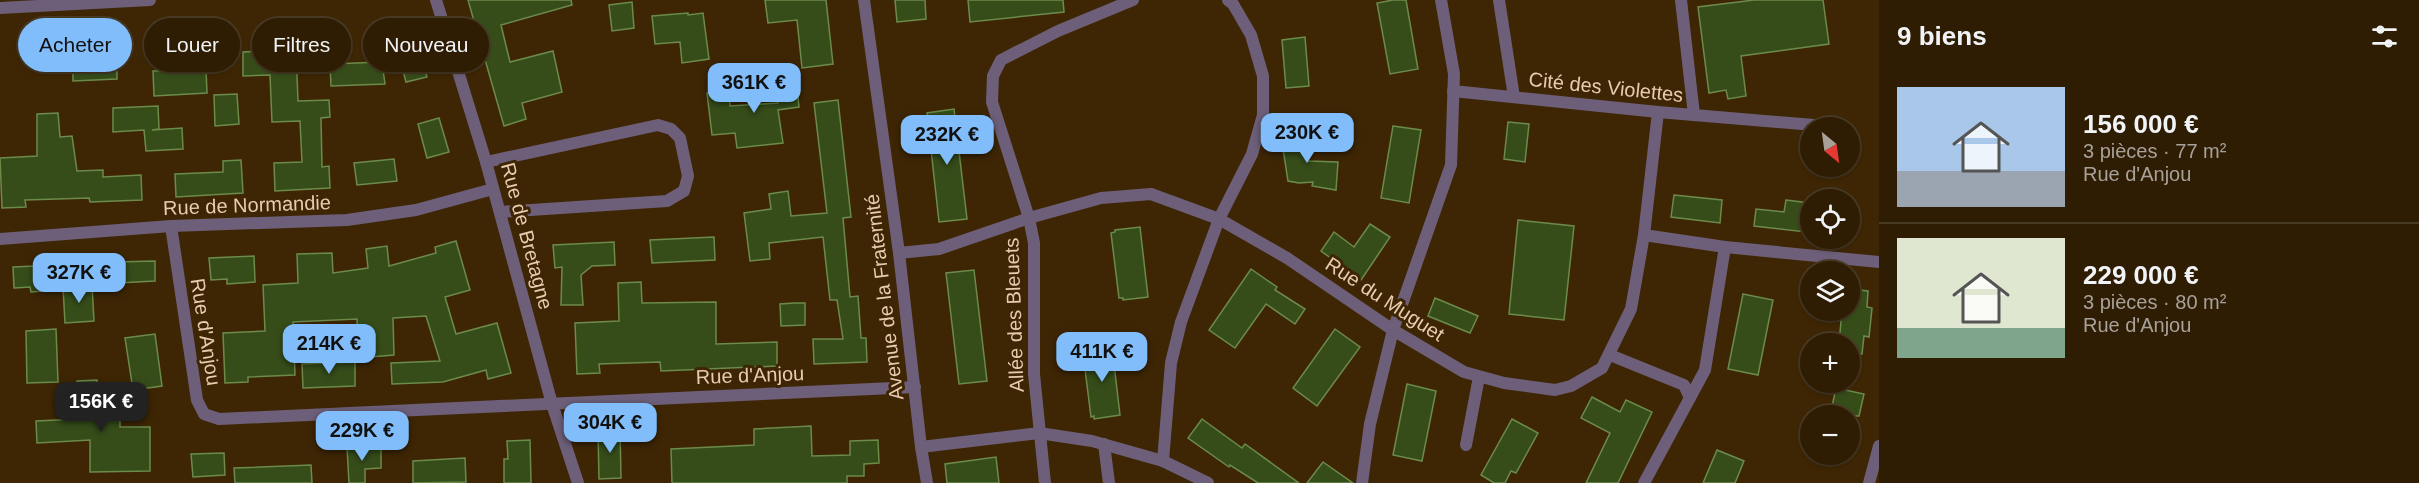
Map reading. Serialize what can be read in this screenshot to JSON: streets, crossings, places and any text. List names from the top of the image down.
{
  "streets": {
    "street": [
      "Cité des Violettes",
      "Rue de Normandie",
      "Rue de Bretagne",
      "Avenue de la Fraternité",
      "Rue du Muguet",
      "Allée des Bleuets",
      "Rue d'Anjou"
    ]
  },
  "crossings": [
    ["Cité des Violettes", "Rue du Muguet"],
    ["Rue de Normandie", "Rue de Bretagne"],
    ["Rue de Normandie", "Rue d'Anjou"],
    ["Rue de Bretagne", "Rue d'Anjou"],
    ["Avenue de la Fraternité", "Rue du Muguet"],
    ["Avenue de la Fraternité", "Rue d'Anjou"],
    ["Rue du Muguet", "Allée des Bleuets"]
  ],
  "north": "bottom right",
  "page": {
    "heading": "9 biens",
    "chip": [
      "Acheter",
      "Louer",
      "Filtres",
      "Nouveau"
    ],
    "price": [
      "361K €",
      "230K €",
      "232K €",
      "327K €",
      "214K €",
      "411K €",
      "156K €",
      "304K €",
      "229K €"
    ],
    "list": [
      {
        "name": "156 000 €",
        "note": "3 pièces · 77 m² · Rue d'Anjou"
      },
      {
        "name": "229 000 €",
        "note": "3 pièces · 80 m² · Rue d'Anjou"
      }
    ],
    "map_buttons": ["+", "−"]
  }
}
